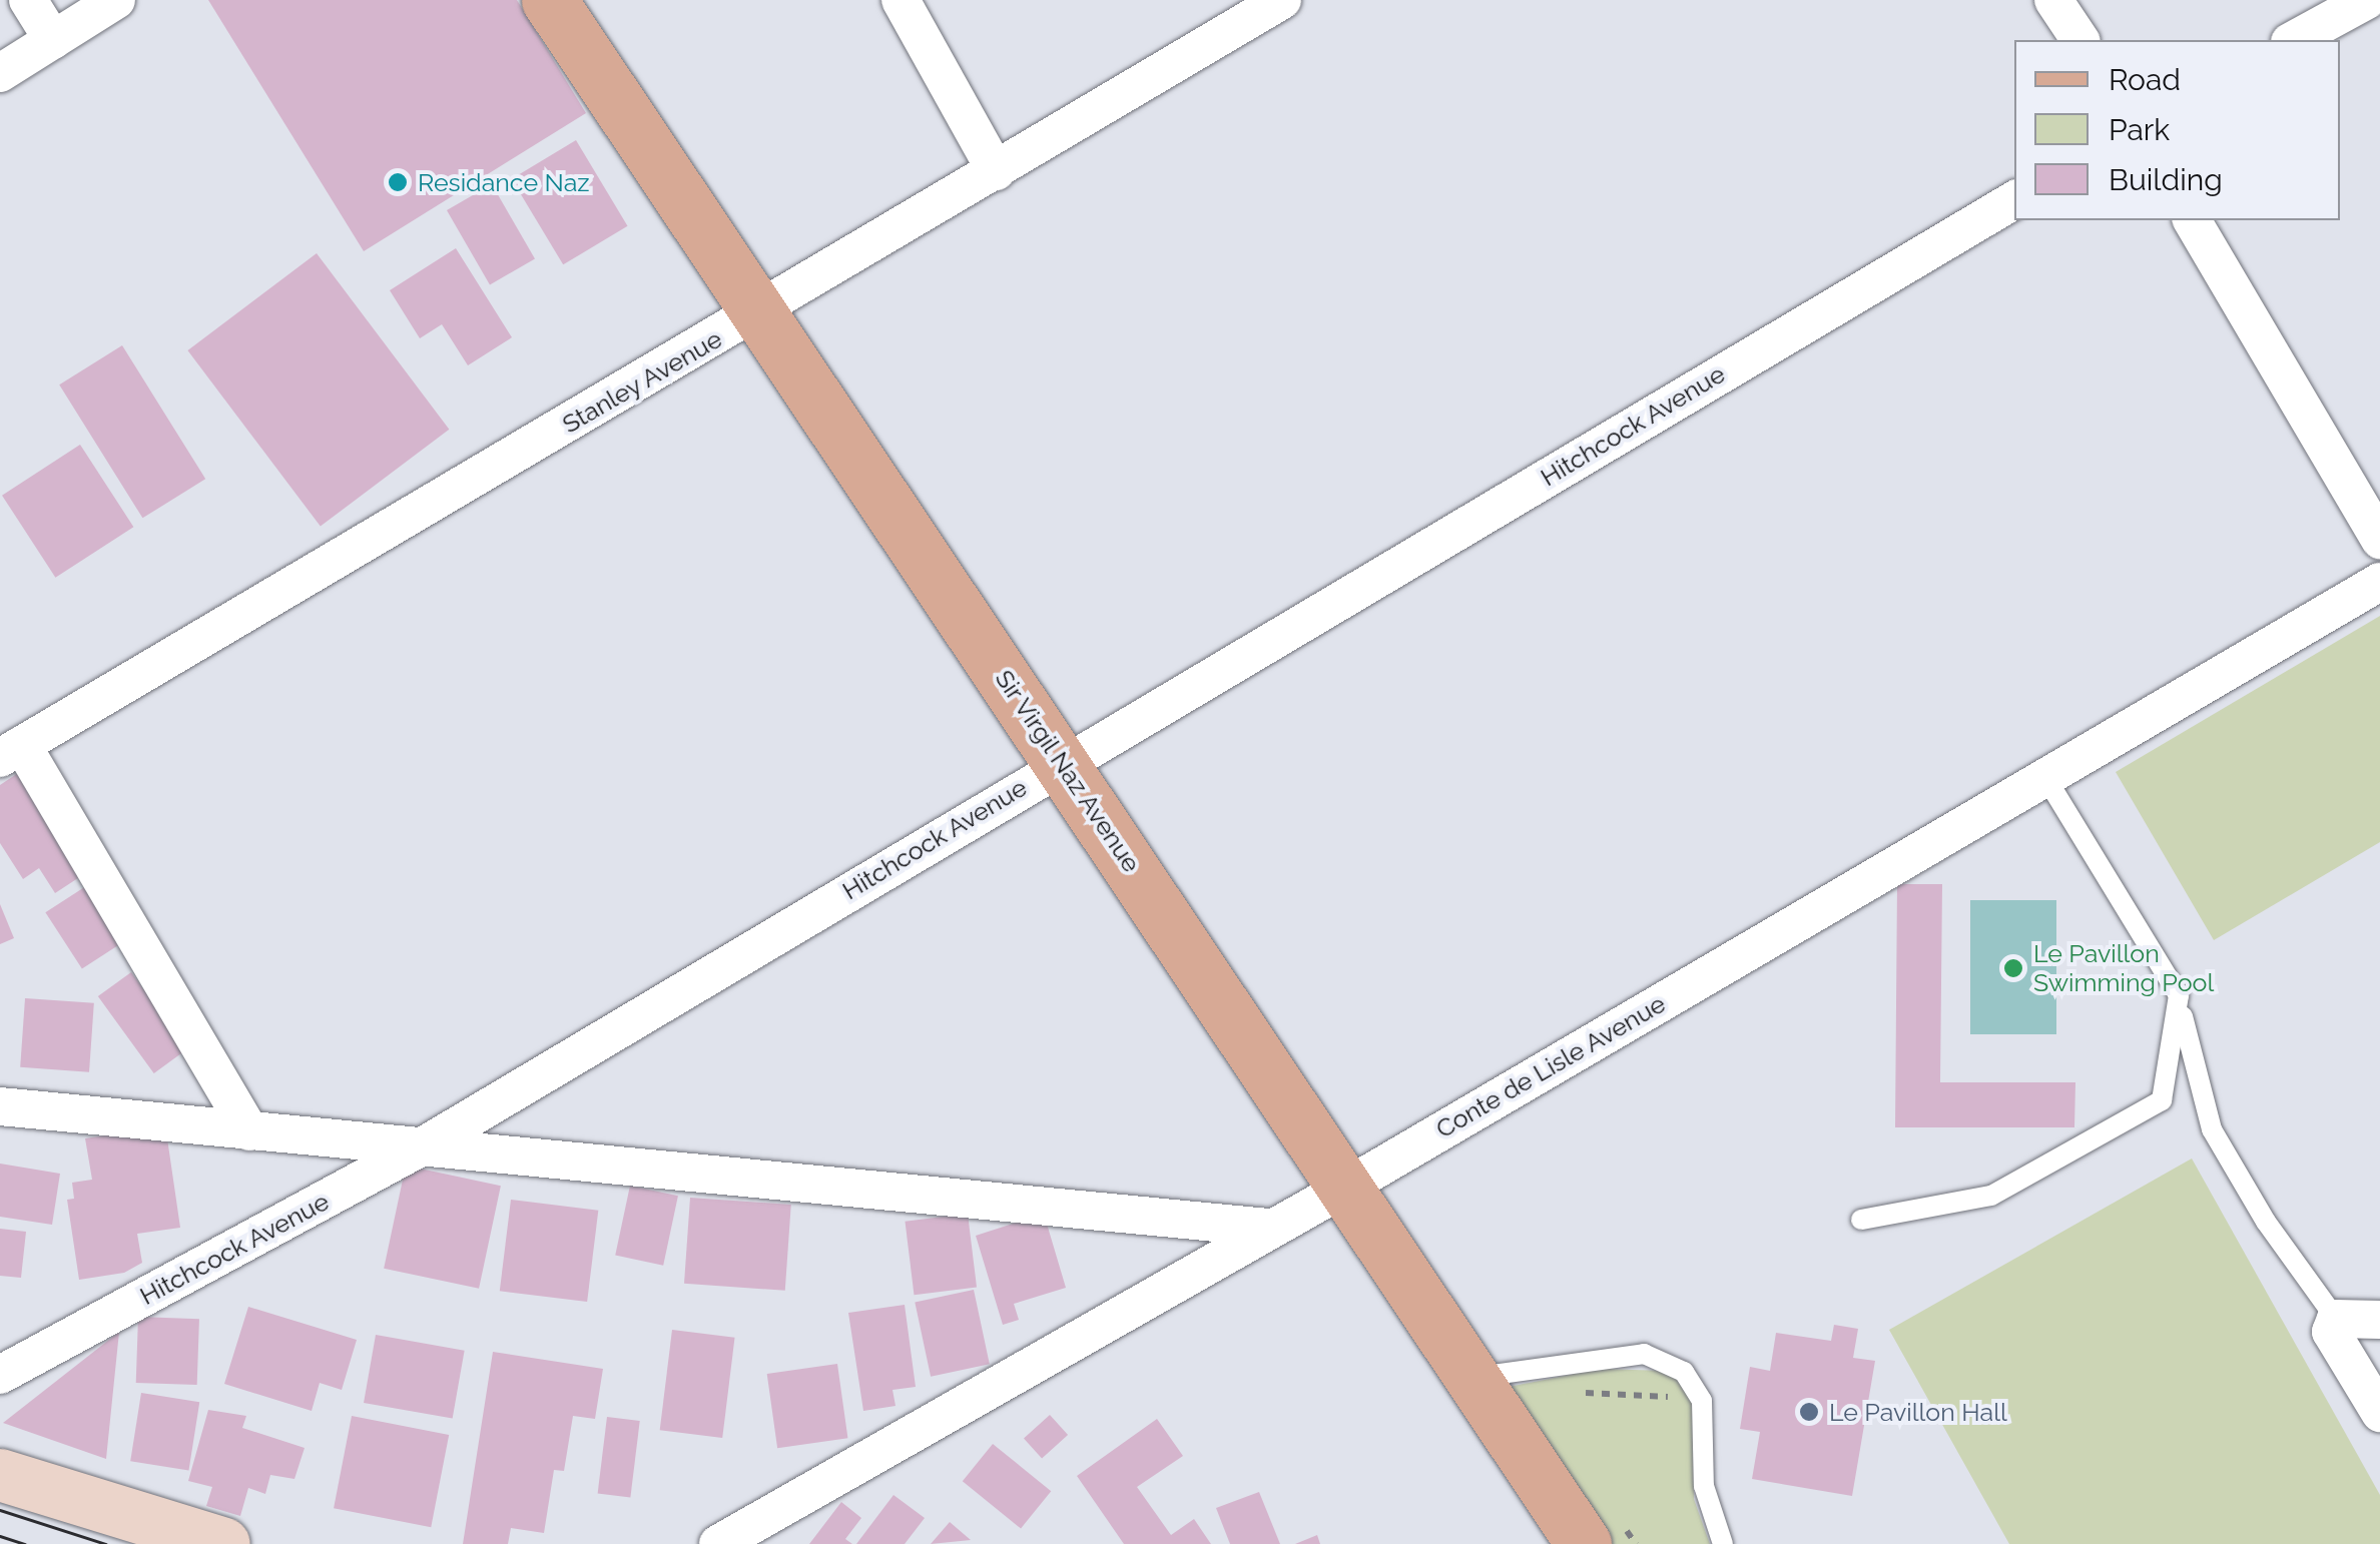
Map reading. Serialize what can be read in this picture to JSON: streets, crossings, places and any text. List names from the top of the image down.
{
  "streets": {
    "main road": ["Sir Virgil Naz Avenue"],
    "street": ["Stanley Avenue", "Hitchcock Avenue", "Conte de Lisle Avenue"]
  },
  "crossings": [
    ["Stanley Avenue", "Sir Virgil Naz Avenue"],
    ["Hitchcock Avenue", "Sir Virgil Naz Avenue"],
    ["Sir Virgil Naz Avenue", "Conte de Lisle Avenue"]
  ],
  "places": ["Residance Naz", "Le Pavillon Swimming Pool", "Le Pavillon Hall"],
  "legend": ["Road", "Park", "Building"]
}
